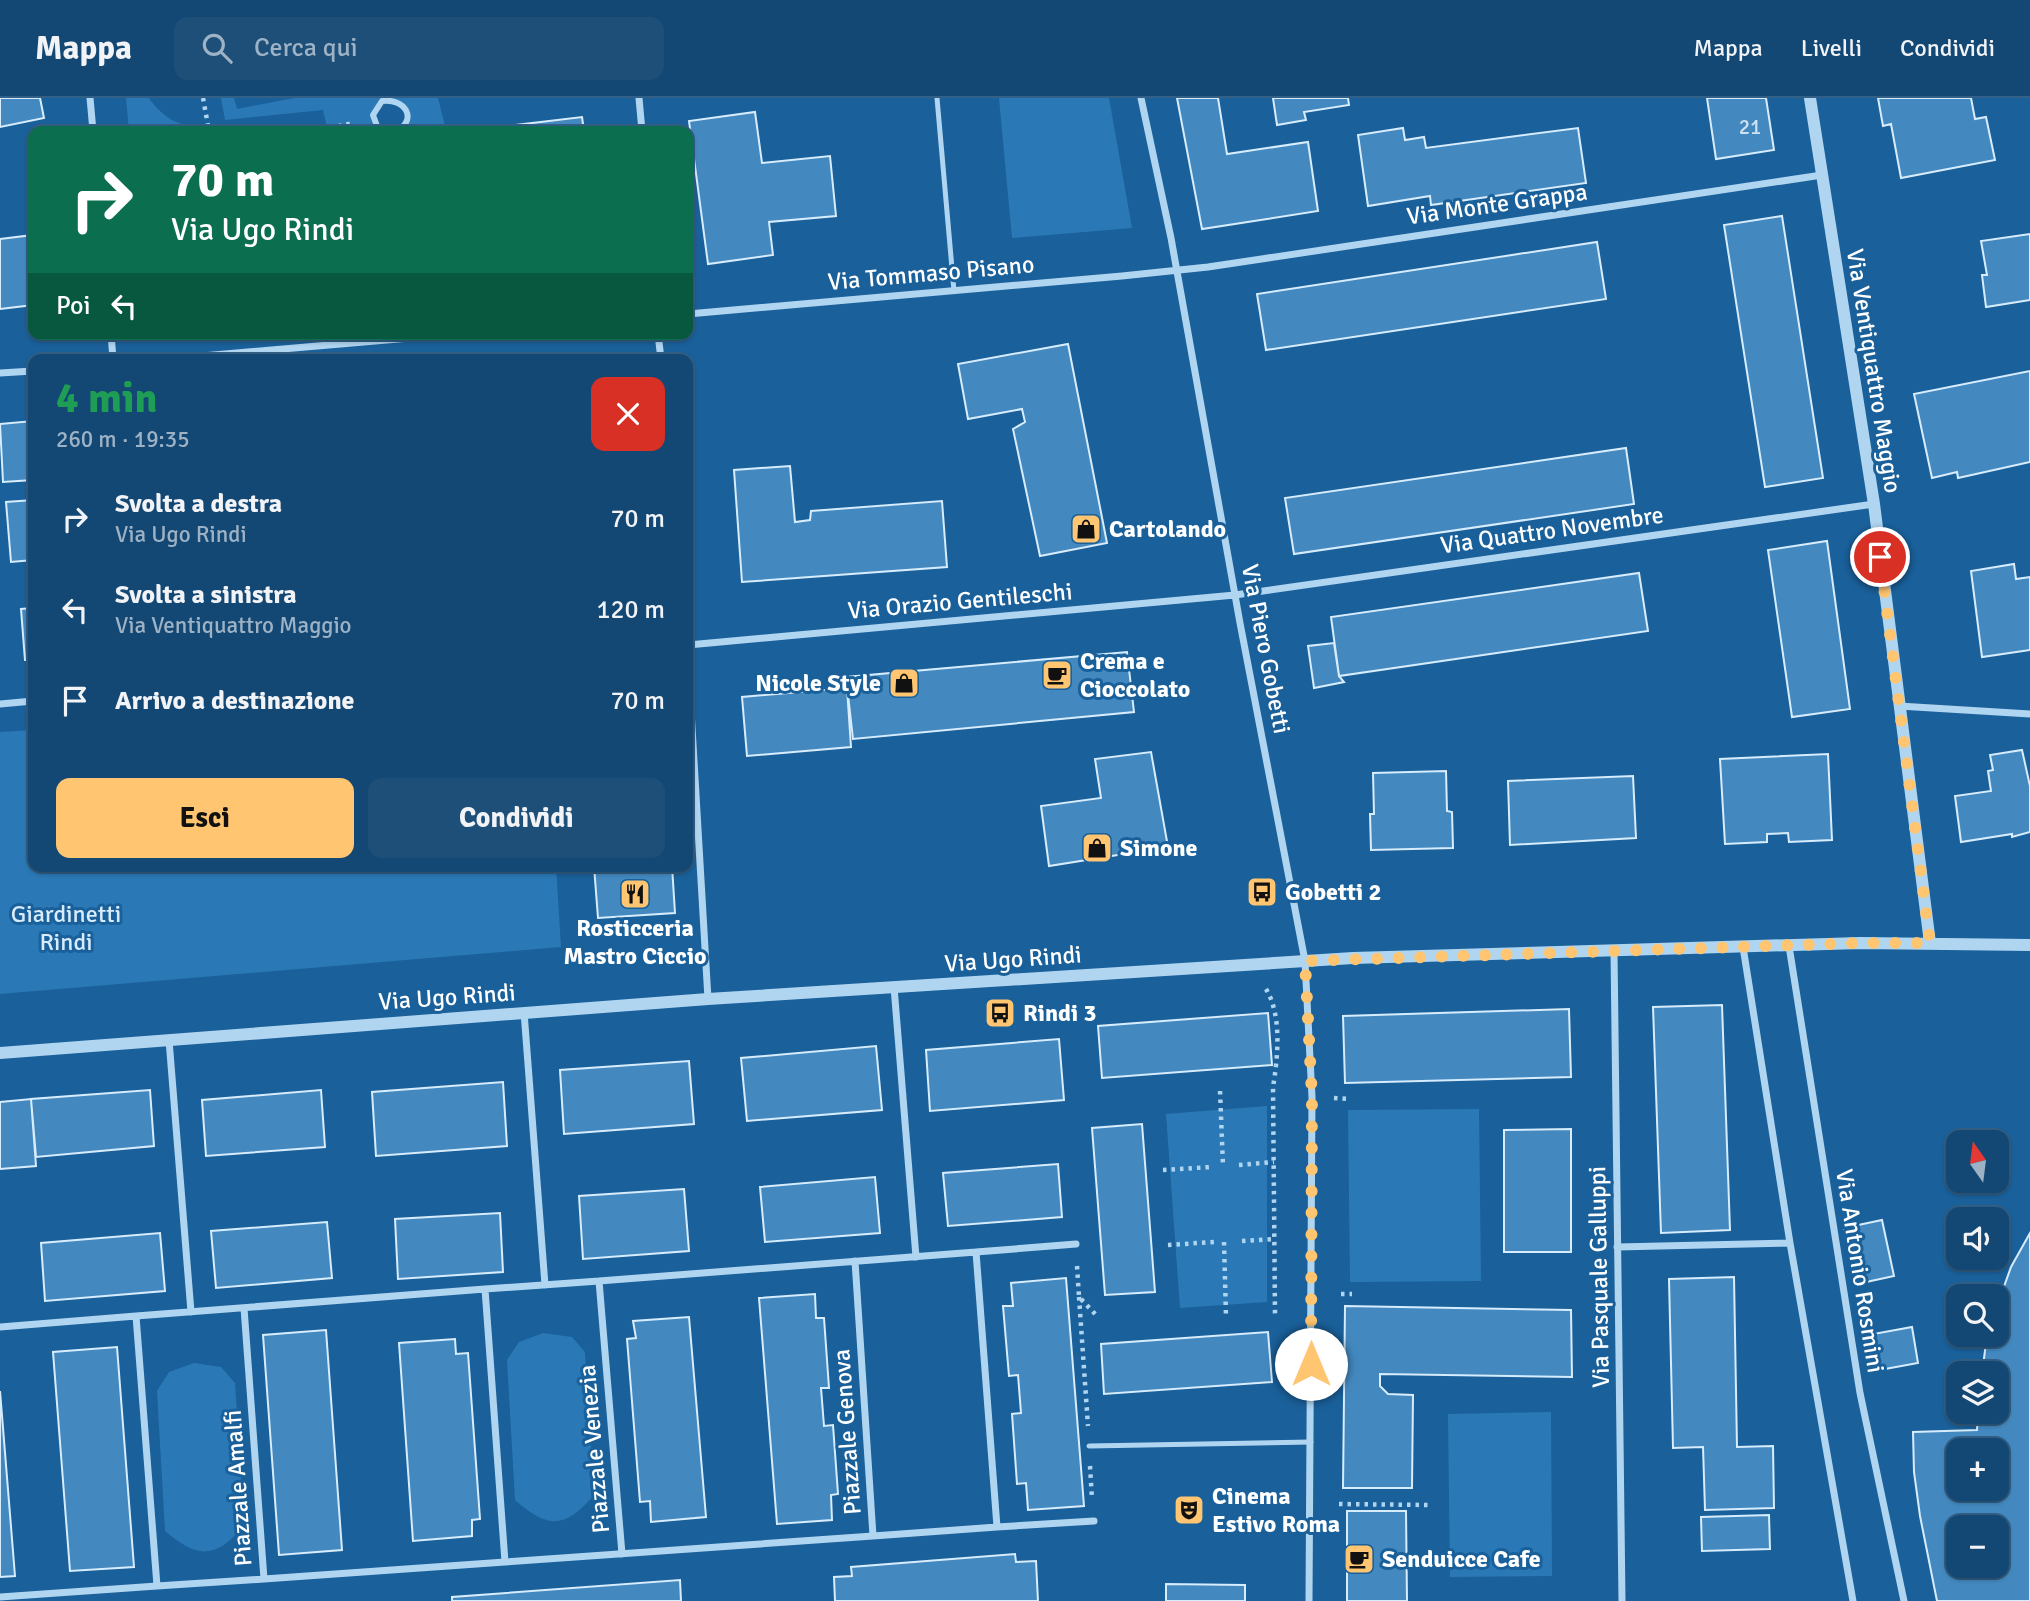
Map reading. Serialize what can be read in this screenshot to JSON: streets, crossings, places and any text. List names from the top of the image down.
{
  "streets": {
    "street": [
      "Via Monte Grappa",
      "Via Tommaso Pisano",
      "Via Ventiquattro Maggio",
      "Via Quattro Novembre",
      "Via Orazio Gentileschi",
      "Via Piero Gobetti",
      "Via Ugo Rindi",
      "Via Antonio Rosmini",
      "Via Pasquale Galluppi",
      "Piazzale Genova",
      "Piazzale Venezia",
      "Piazzale Amalfi"
    ]
  },
  "crossings": [
    ["Via Monte Grappa", "Via Tommaso Pisano"],
    ["Via Monte Grappa", "Via Ventiquattro Maggio"],
    ["Via Monte Grappa", "Via Piero Gobetti"],
    ["Via Tommaso Pisano", "Via Piero Gobetti"],
    ["Via Ventiquattro Maggio", "Via Quattro Novembre"],
    ["Via Ventiquattro Maggio", "Via Ugo Rindi"],
    ["Via Quattro Novembre", "Via Orazio Gentileschi"],
    ["Via Quattro Novembre", "Via Piero Gobetti"],
    ["Via Orazio Gentileschi", "Via Piero Gobetti"],
    ["Via Piero Gobetti", "Via Ugo Rindi"],
    ["Via Ugo Rindi", "Via Antonio Rosmini"],
    ["Via Ugo Rindi", "Via Pasquale Galluppi"],
    ["Piazzale Venezia", "Piazzale Amalfi"]
  ],
  "parks": ["Giardinetti Rindi"],
  "places": {
    "shop": ["Cartolando", "Nicole Style", "Simone"],
    "cafe": ["Crema e Cioccolato", "Senduicce Cafe"],
    "bus stop": ["Gobetti 2", "Rindi 3"],
    "restaurant": ["Rosticceria Mastro Ciccio"],
    "theatre": ["Cinema Estivo Roma"]
  },
  "house_numbers": ["21"],
  "north": "top",
  "page": {
    "header": "Mappa",
    "search": "Cerca qui",
    "nav": ["Mappa", "Livelli", "Condividi"],
    "turn": ["70 m", "Via Ugo Rindi"],
    "then": "Poi",
    "heading": ["4 min", "260 m · 19:35"],
    "list": [
      {
        "name": "Svolta a destra",
        "note": "Via Ugo Rindi",
        "value": "70 m"
      },
      {
        "name": "Svolta a sinistra",
        "note": "Via Ventiquattro Maggio",
        "value": "120 m"
      },
      {
        "name": "Arrivo a destinazione",
        "value": "70 m"
      }
    ],
    "buttons": ["Esci", "Condividi"],
    "map_buttons": ["+", "−"]
  }
}
